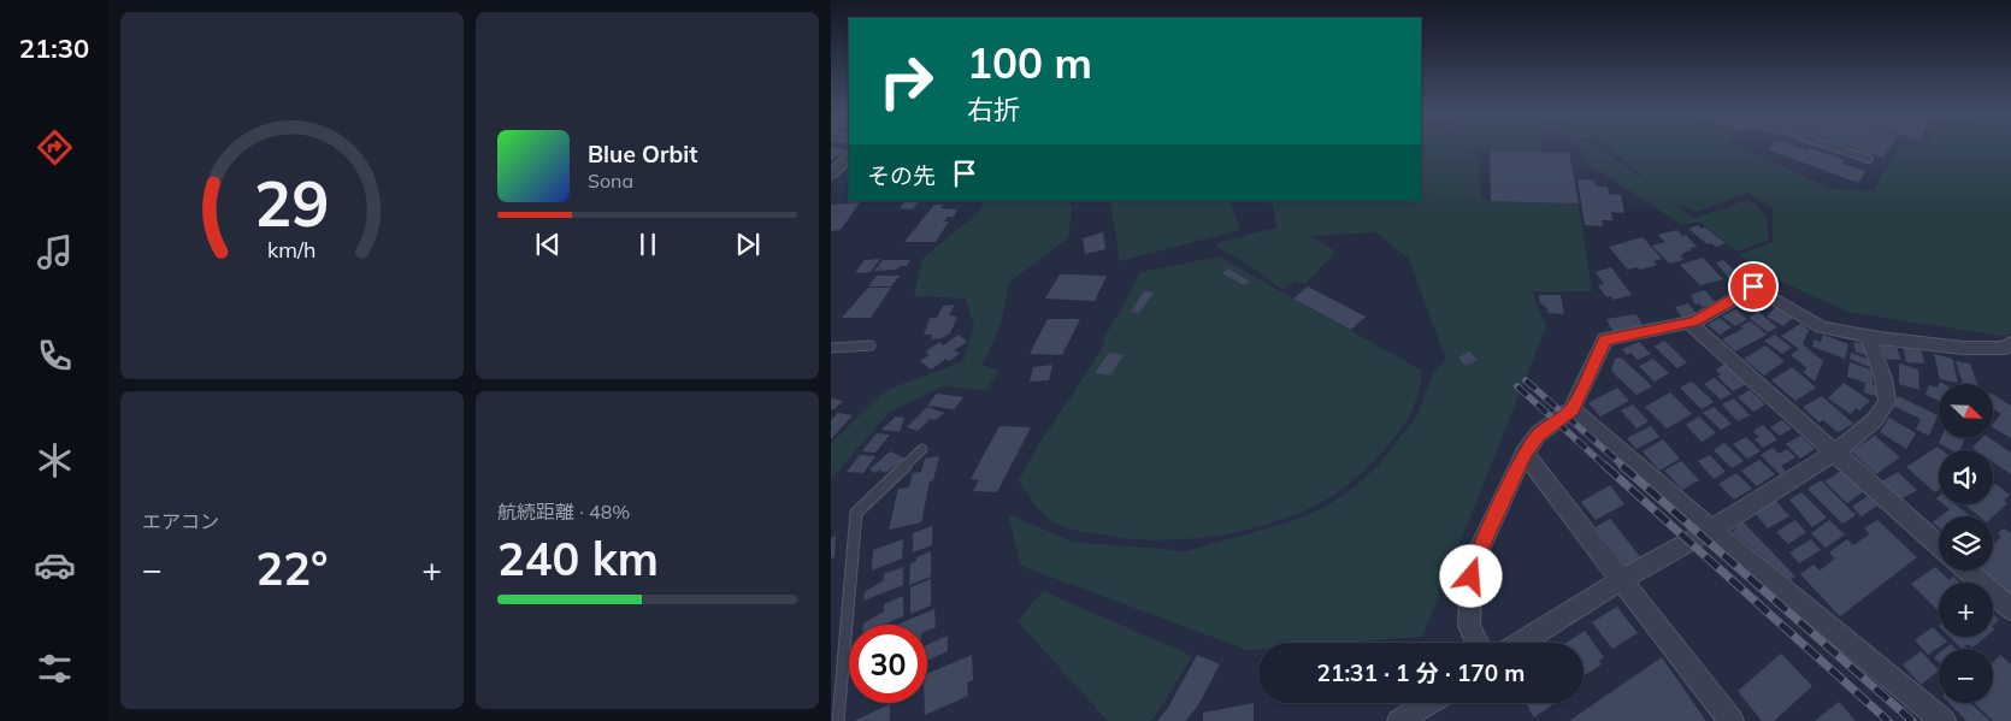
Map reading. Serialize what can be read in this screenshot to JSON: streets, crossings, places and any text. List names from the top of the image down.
{
  "north": "bottom right",
  "page": {
    "tabs": "21:30",
    "turn": ["100 m", "右折"],
    "song": ["Blue Orbit", "Sona"],
    "then": "その先",
    "map_buttons": ["+", "−"],
    "tile": [
      "エアコン",
      ["航続距離 · 48%", "240 km"]
    ],
    "heat": ["−", "22°", "+"],
    "limit": "30",
    "trip": "21:31 · 1 分 · 170 m",
    "gauge": ["29", "km/h"]
  }
}
